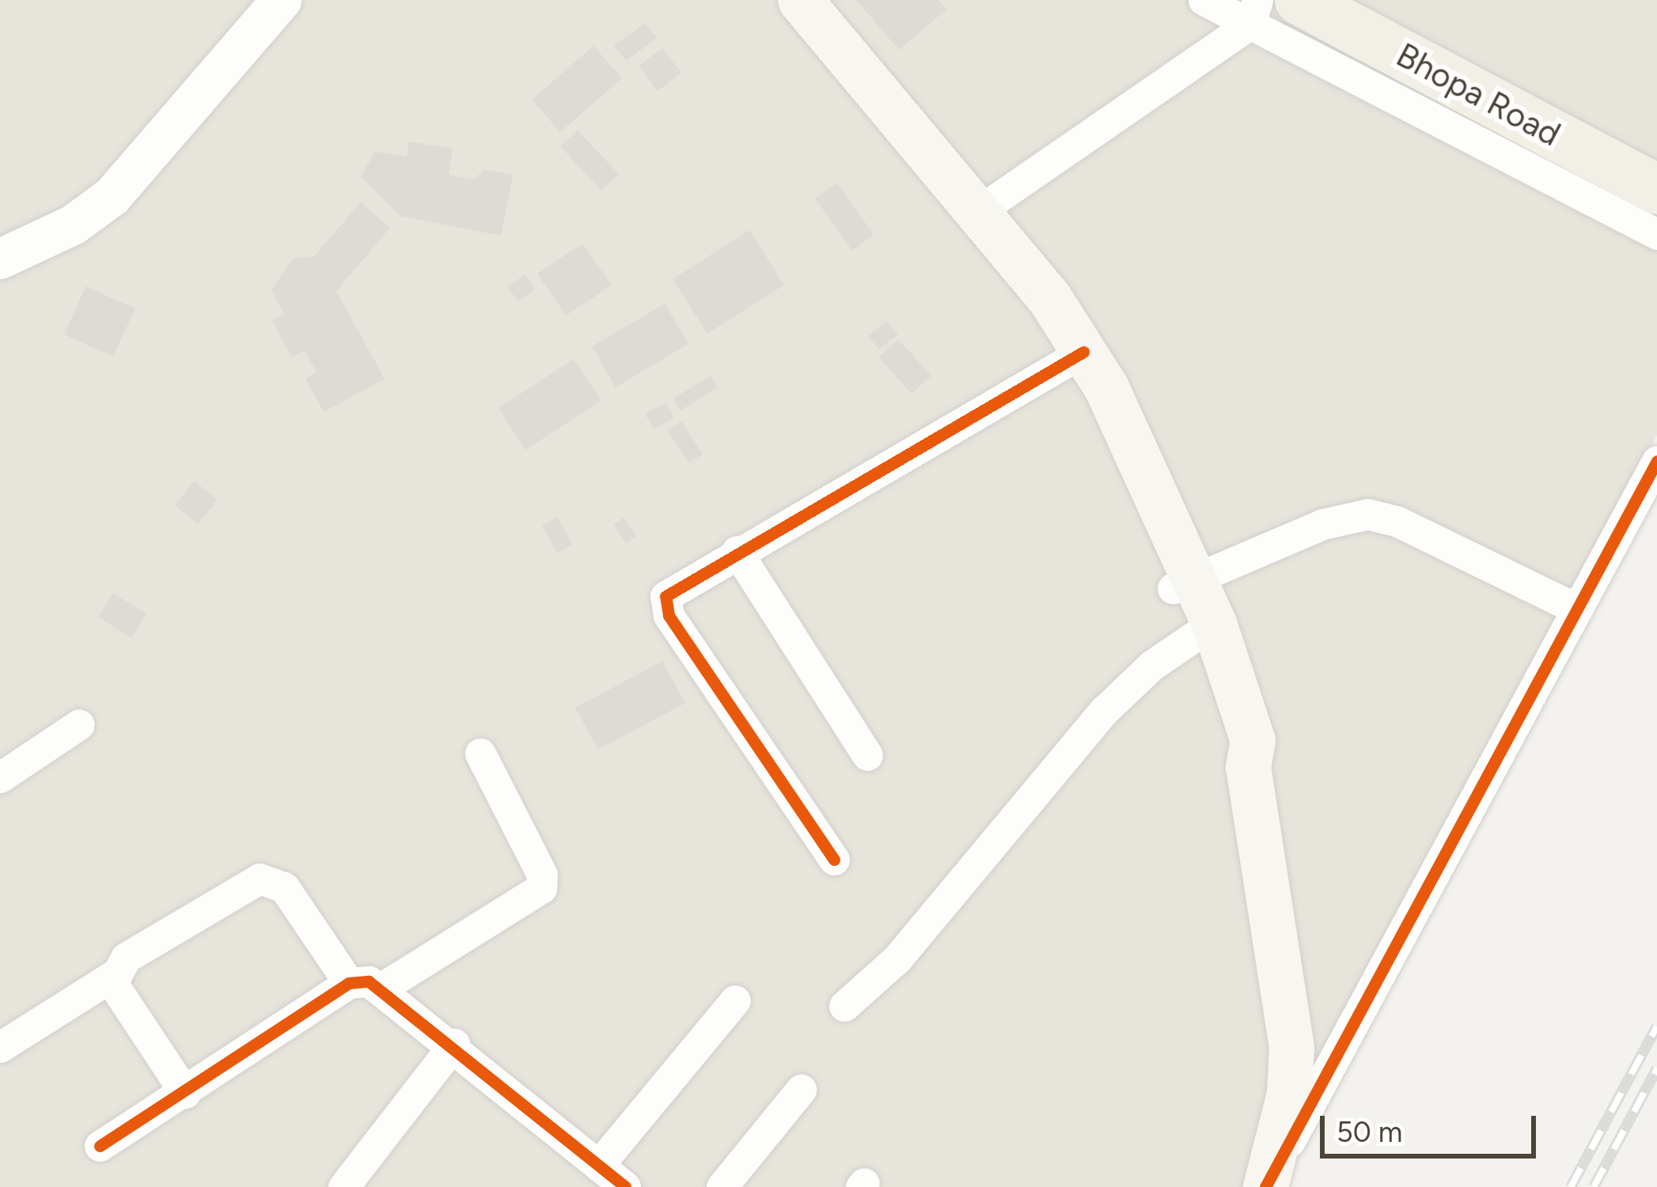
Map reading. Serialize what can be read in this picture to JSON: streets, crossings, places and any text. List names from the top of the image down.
{
  "streets": {
    "main road": ["Bhopa Road"]
  },
  "scale_bar": "50 m"
}
